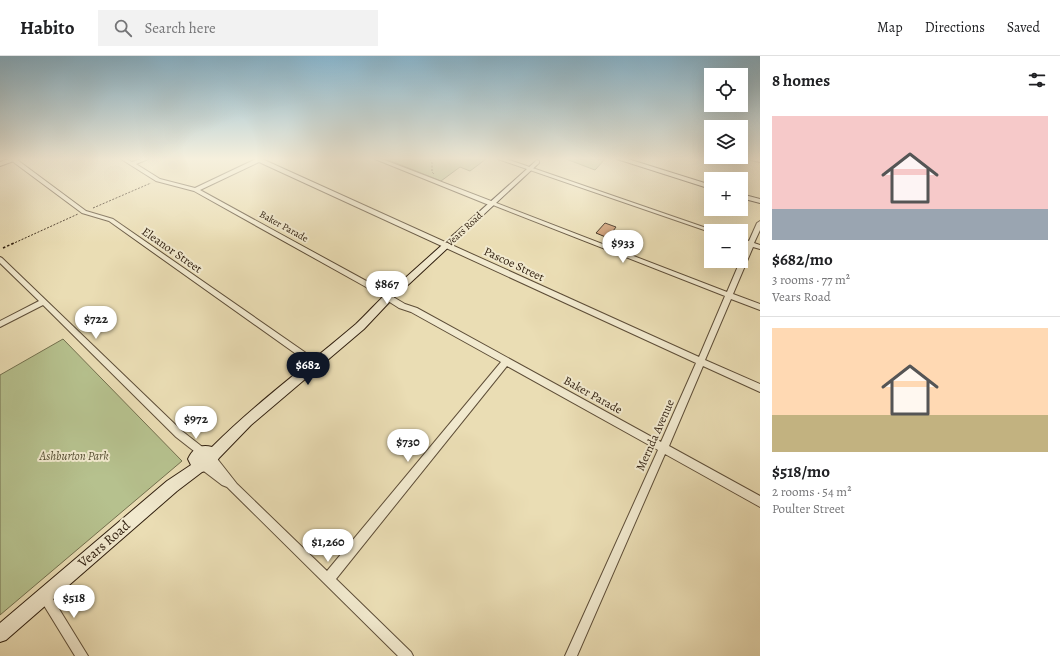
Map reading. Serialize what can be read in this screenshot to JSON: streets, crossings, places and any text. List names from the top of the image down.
{
  "streets": {
    "street": [
      "Baker Parade",
      "Vears Road",
      "Eleanor Street",
      "Pascoe Street",
      "Mernda Avenue"
    ]
  },
  "crossings": [
    ["Baker Parade", "Vears Road"],
    ["Baker Parade", "Mernda Avenue"],
    ["Vears Road", "Eleanor Street"],
    ["Vears Road", "Pascoe Street"],
    ["Pascoe Street", "Mernda Avenue"]
  ],
  "parks": ["Ashburton Park"],
  "page": {
    "header": "Habito",
    "search": "Search here",
    "nav": ["Map", "Directions", "Saved"],
    "heading": "8 homes",
    "map_buttons": ["+", "−"],
    "list": [
      {
        "name": "$682/mo",
        "note": "3 rooms · 77 m² · Vears Road"
      },
      {
        "name": "$518/mo",
        "note": "2 rooms · 54 m² · Poulter Street"
      }
    ],
    "price": [
      "$933",
      "$867",
      "$722",
      "$682",
      "$972",
      "$730",
      "$1,260",
      "$518"
    ]
  }
}
